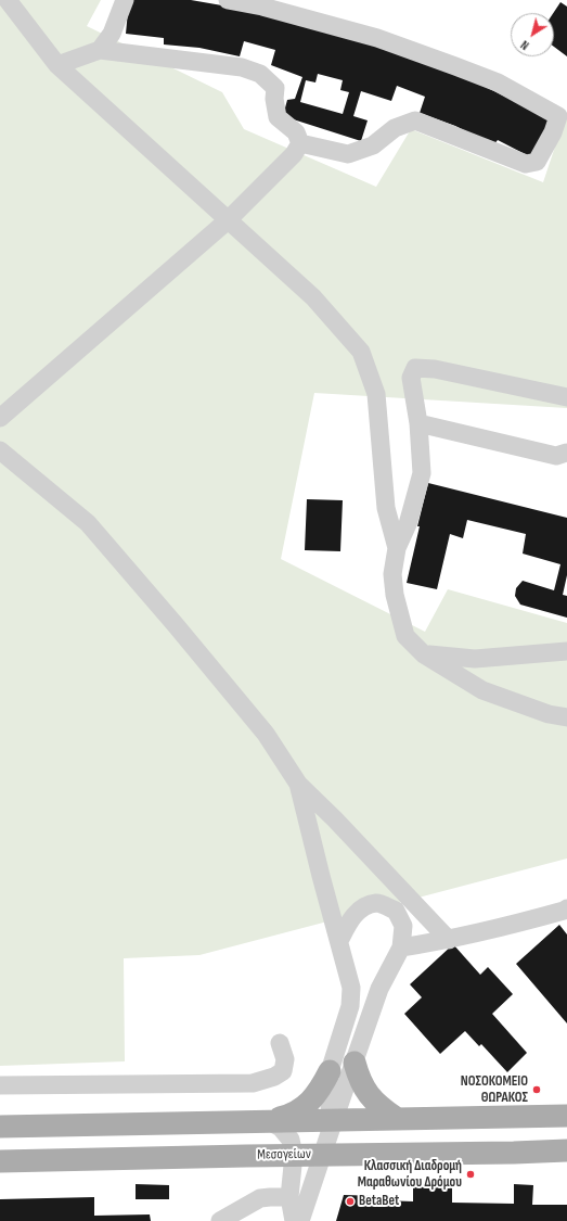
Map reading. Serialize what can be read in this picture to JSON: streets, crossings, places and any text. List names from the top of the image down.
{
  "streets": {
    "main road": ["Μεσογείων"]
  },
  "places": ["ΝΟΣΟΚΟΜΕΙΟ ΘΩΡΑΚΟΣ", "Κλασσική Διαδρομή Μαραθωνίου Δρόμου", "BetaBet"],
  "north": "bottom left"
}
